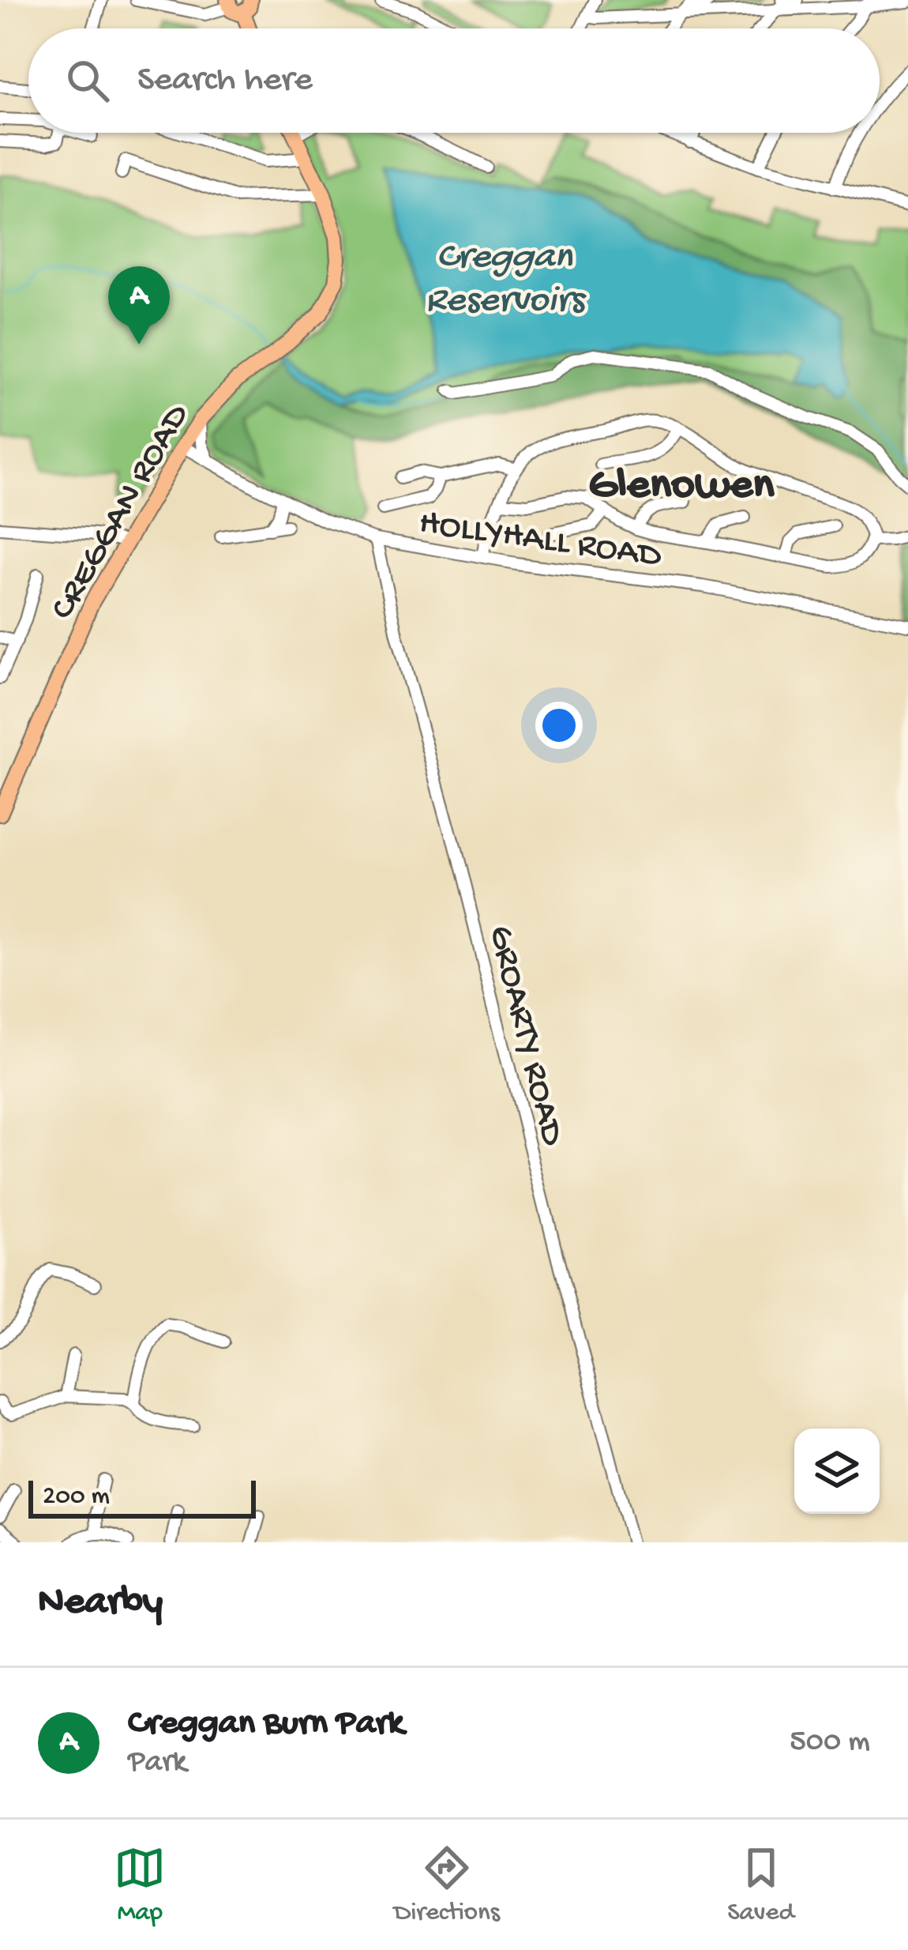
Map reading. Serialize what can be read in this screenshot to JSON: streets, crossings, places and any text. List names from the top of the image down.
{
  "streets": {
    "main road": ["CREGGAN ROAD"],
    "street": ["HOLLYHALL ROAD", "GROARTY ROAD"]
  },
  "crossings": [
    ["CREGGAN ROAD", "HOLLYHALL ROAD"],
    ["HOLLYHALL ROAD", "GROARTY ROAD"]
  ],
  "districts": ["Glenowen"],
  "water": ["Creggan Reservoirs"],
  "scale_bar": "200 m",
  "page": {
    "search": "Search here",
    "pins": "A",
    "scale": "200 m",
    "heading": "Nearby",
    "list": [
      {
        "mark": "A",
        "name": "Creggan Burn Park",
        "note": "Park",
        "value": "500 m"
      }
    ],
    "nav": ["Map", "Directions", "Saved"]
  }
}
